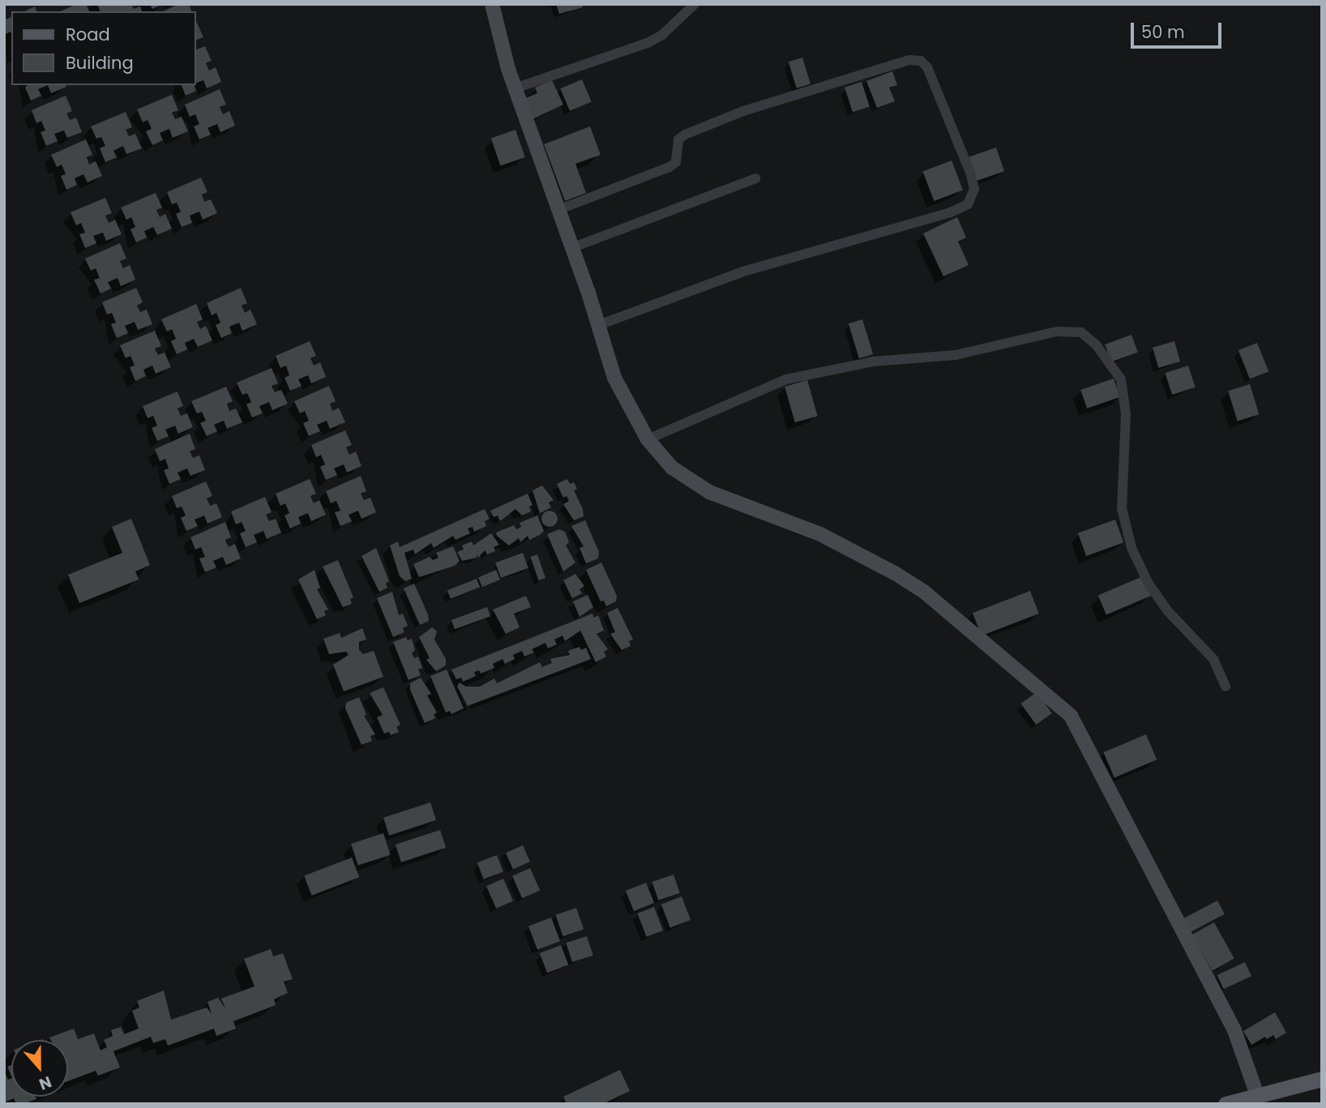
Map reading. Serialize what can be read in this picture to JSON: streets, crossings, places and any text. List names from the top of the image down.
{
  "legend": ["Road", "Building"],
  "scale_bar": "50 m",
  "north": "bottom"
}
